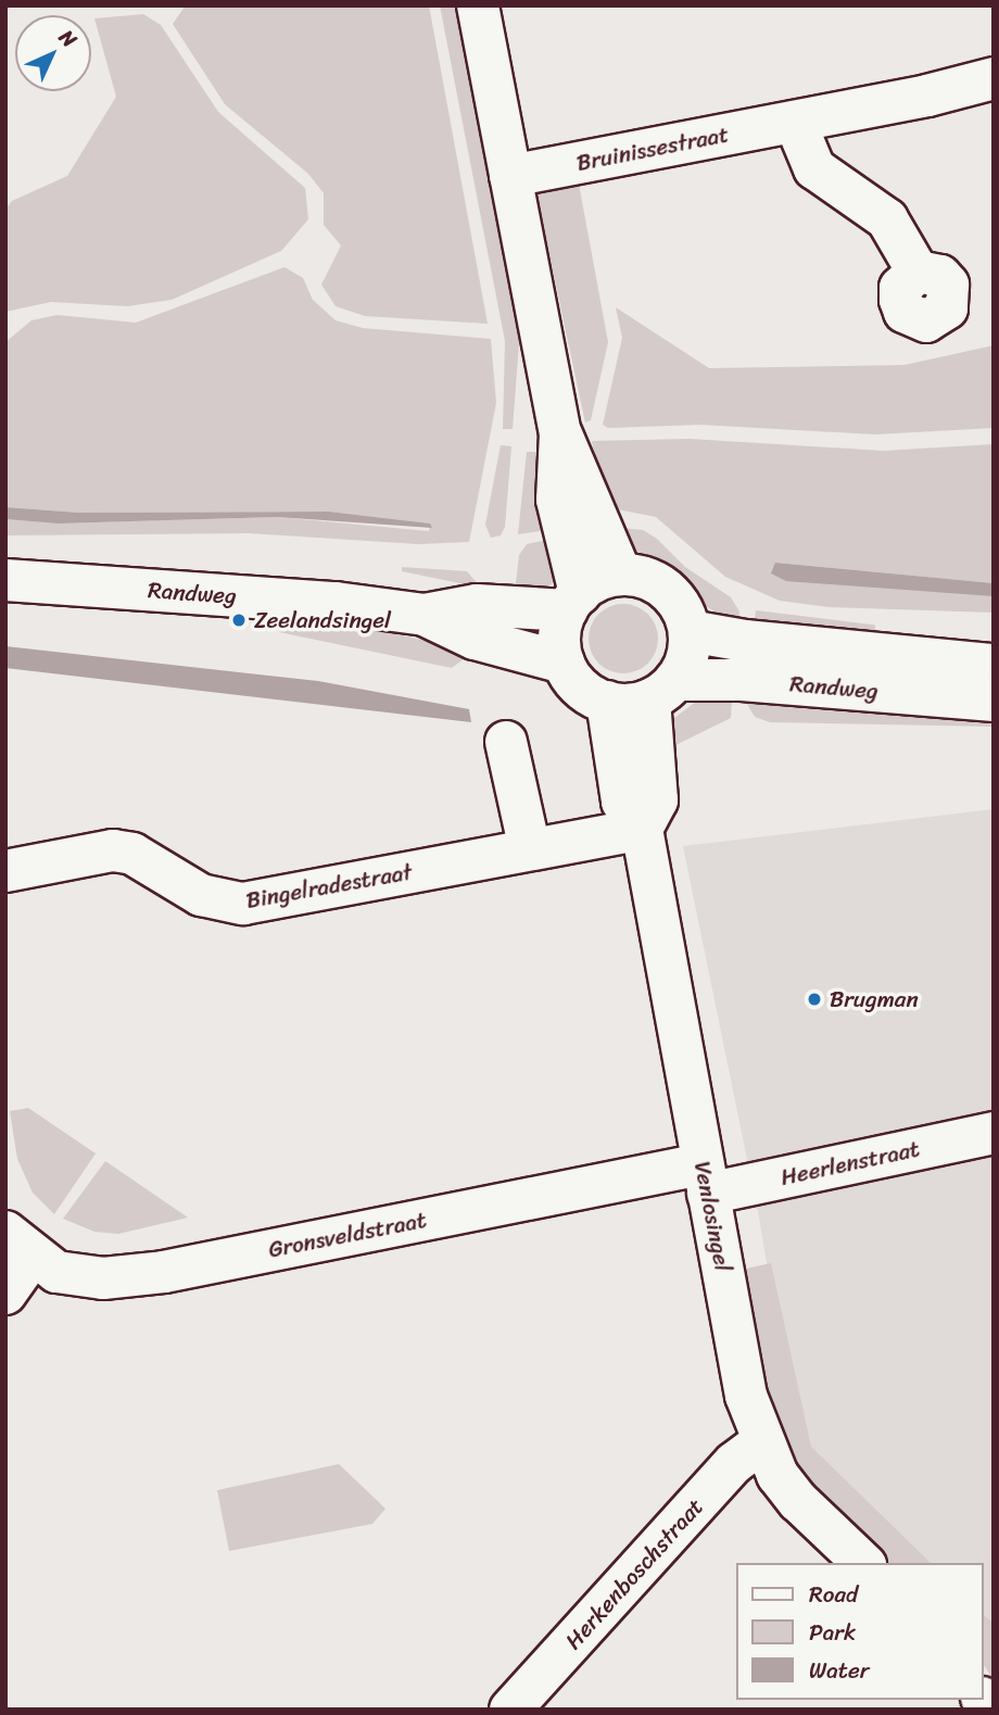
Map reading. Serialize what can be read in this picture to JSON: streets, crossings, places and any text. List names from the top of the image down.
{
  "streets": {
    "street": [
      "Bruinissestraat",
      "Randweg",
      "Bingelradestraat",
      "Heerlenstraat",
      "Venlosingel",
      "Gronsveldstraat",
      "Herkenboschstraat"
    ]
  },
  "crossings": [
    ["Randweg", "Venlosingel"],
    ["Bingelradestraat", "Venlosingel"],
    ["Heerlenstraat", "Venlosingel"],
    ["Heerlenstraat", "Gronsveldstraat"],
    ["Venlosingel", "Gronsveldstraat"],
    ["Venlosingel", "Herkenboschstraat"]
  ],
  "places": ["Zeelandsingel", "Brugman"],
  "legend": ["Road", "Park", "Water"],
  "north": "top right"
}
